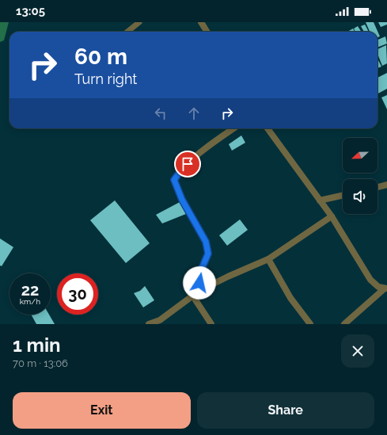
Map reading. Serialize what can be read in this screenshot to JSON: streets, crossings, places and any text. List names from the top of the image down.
{
  "north": "left",
  "page": {
    "status": "13:05",
    "turn": ["60 m", "Turn right"],
    "speed": "22 km/h",
    "limit": "30",
    "heading": ["1 min", "70 m · 13:06"],
    "buttons": ["Exit", "Share"]
  }
}
